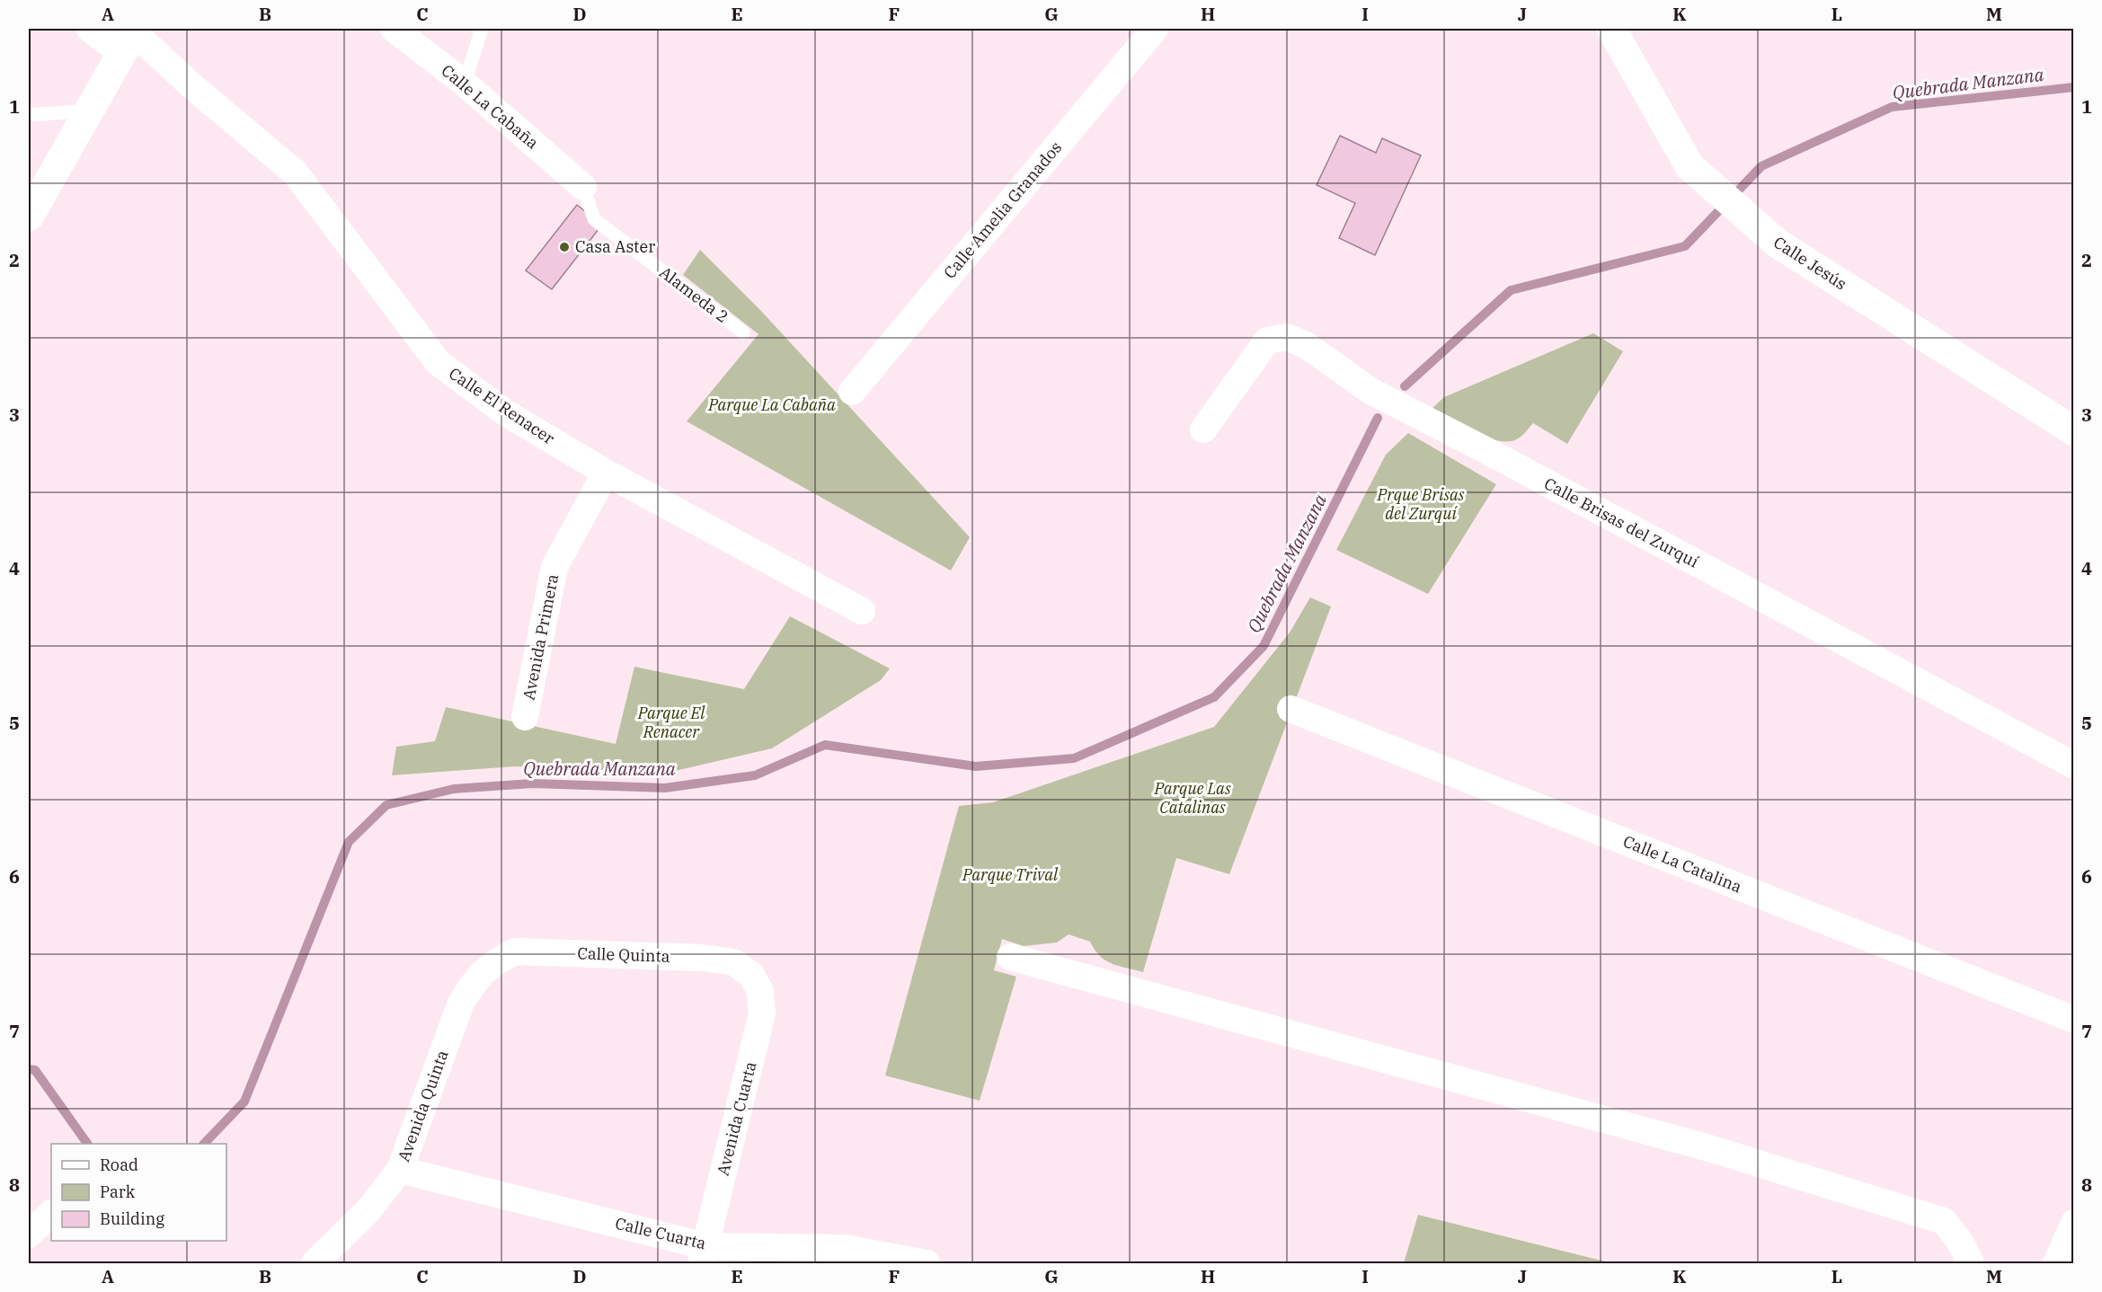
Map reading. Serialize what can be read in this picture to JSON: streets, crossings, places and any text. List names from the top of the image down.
{
  "streets": {
    "street": [
      "Calle La Cabaña",
      "Calle Amelia Granados",
      "Calle Jesús",
      "Calle El Renacer",
      "Calle Brisas del Zurquí",
      "Avenida Primera",
      "Calle La Catalina",
      "Calle Quinta",
      "Avenida Quinta",
      "Avenida Cuarta",
      "Calle Cuarta"
    ],
    "lane": ["Alameda 2"]
  },
  "crossings": [
    ["Calle La Cabaña", "Alameda 2"],
    ["Calle El Renacer", "Avenida Primera"],
    ["Calle Quinta", "Avenida Quinta"],
    ["Calle Quinta", "Avenida Cuarta"],
    ["Avenida Quinta", "Calle Cuarta"],
    ["Avenida Cuarta", "Calle Cuarta"]
  ],
  "water": ["Quebrada Manzana"],
  "parks": [
    "Parque La Cabaña",
    "Prque Brisas del Zurquí",
    "Parque El Renacer",
    "Parque Las Catalinas",
    "Parque Trival"
  ],
  "places": ["Casa Aster"],
  "legend": ["Road", "Park", "Building"],
  "grid": {
    "columns": [
      "A",
      "B",
      "C",
      "D",
      "E",
      "F",
      "G",
      "H",
      "I",
      "J",
      "K",
      "L",
      "M"
    ],
    "rows": [
      "1",
      "2",
      "3",
      "4",
      "5",
      "6",
      "7",
      "8"
    ]
  }
}
